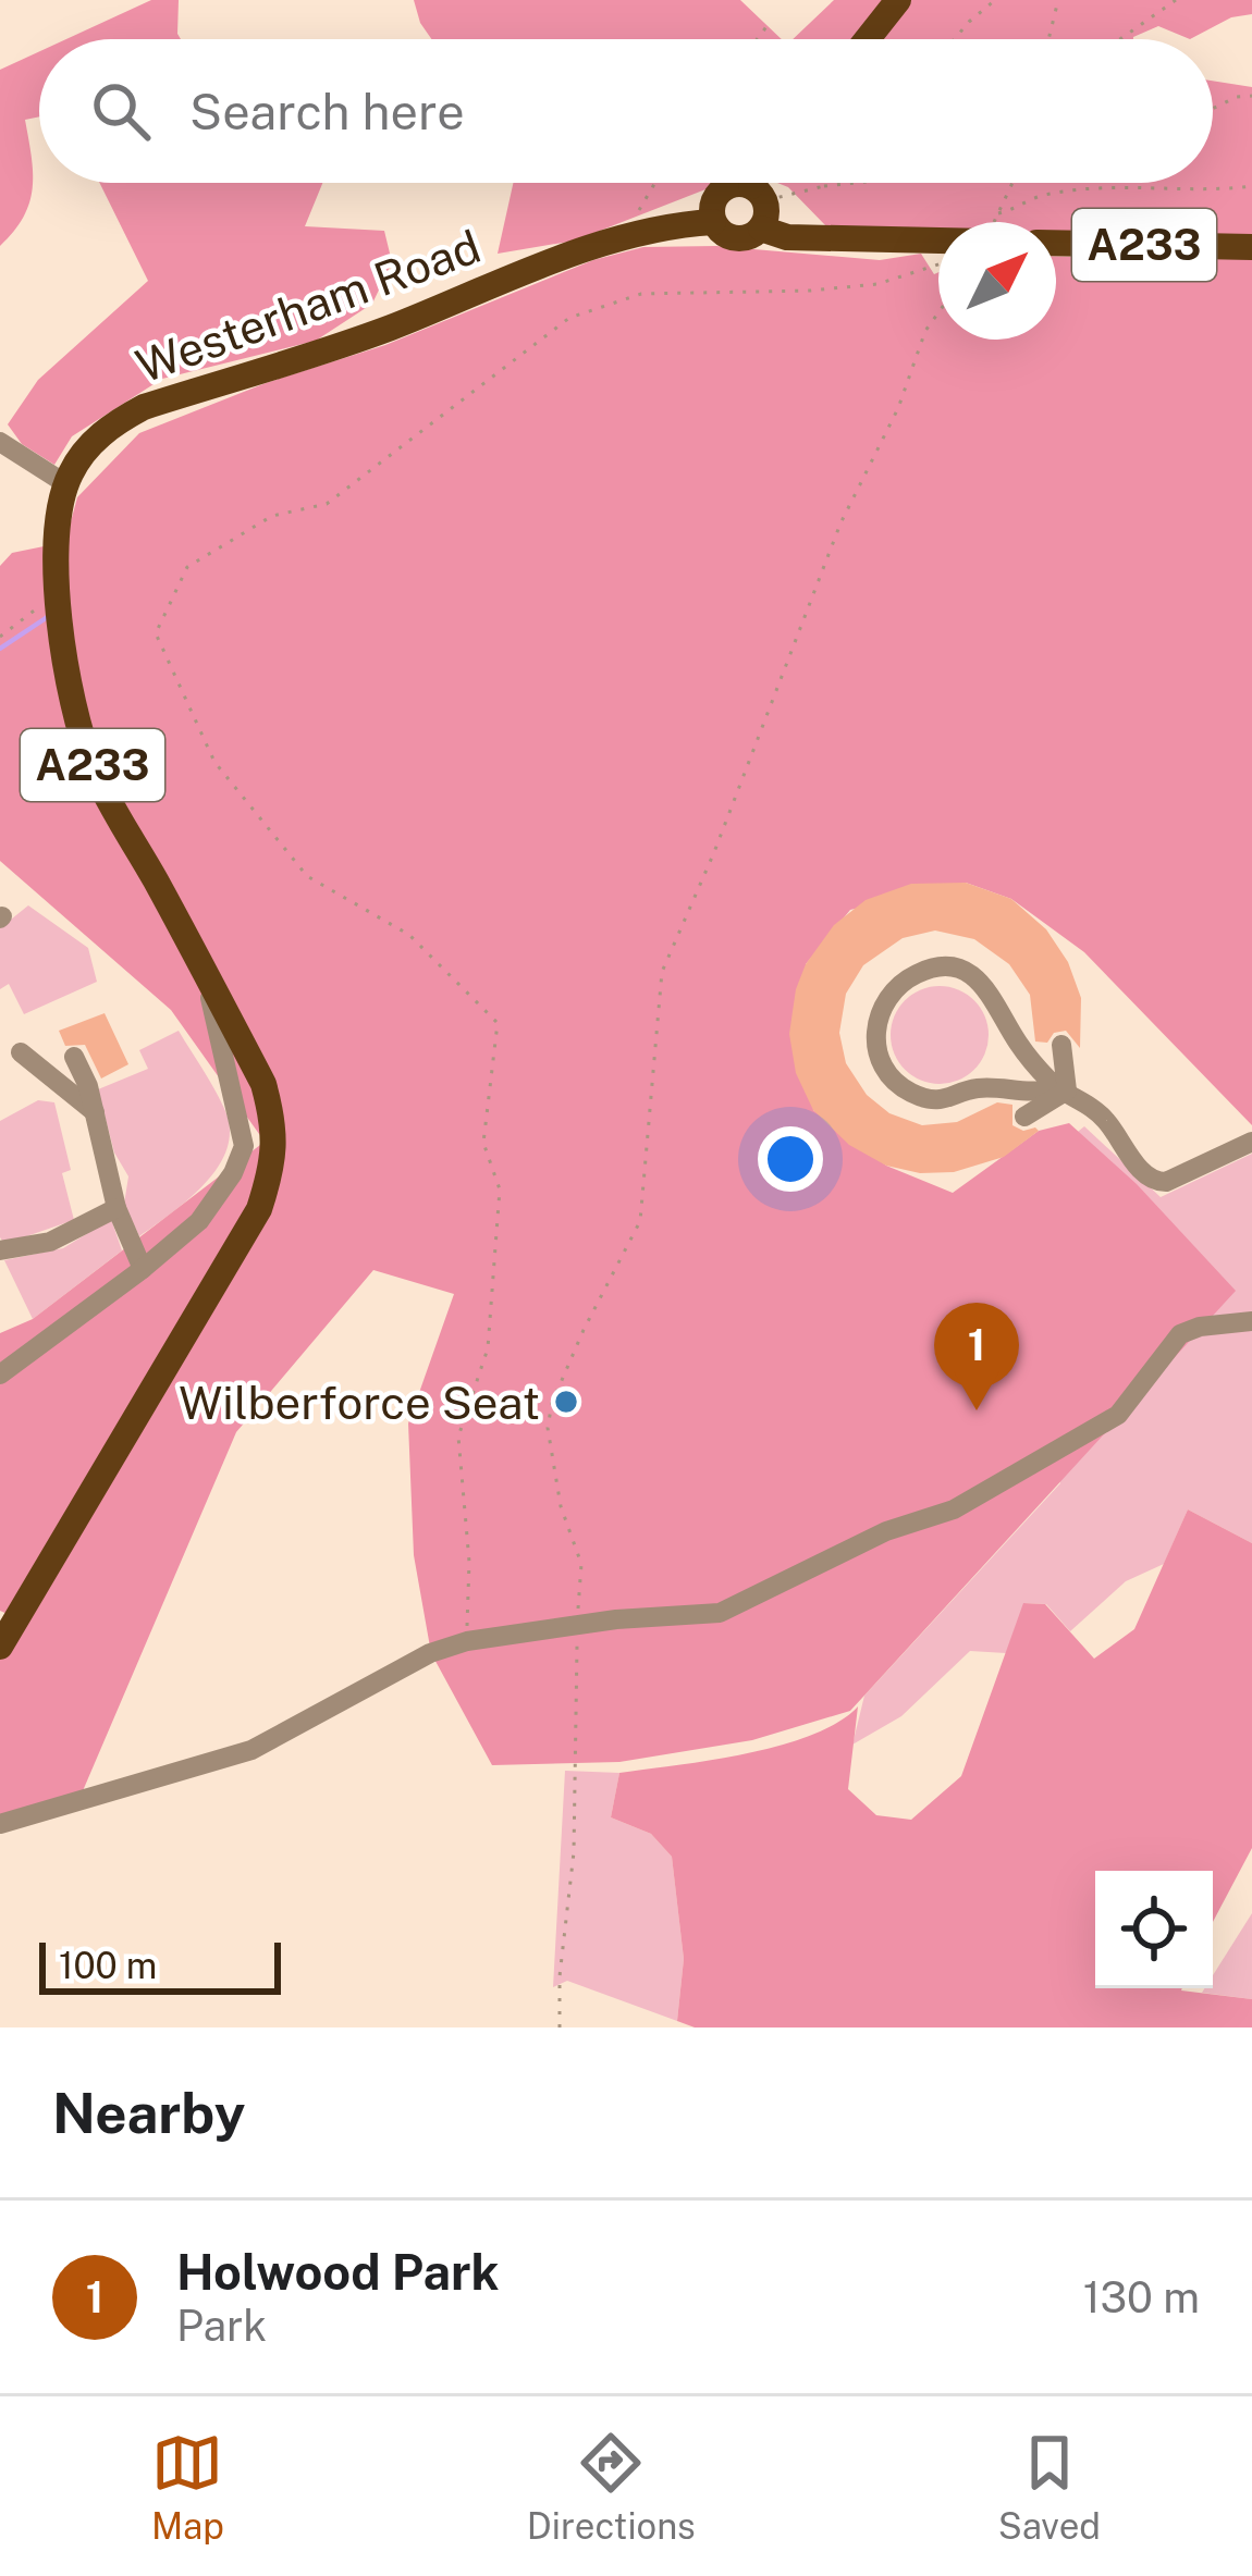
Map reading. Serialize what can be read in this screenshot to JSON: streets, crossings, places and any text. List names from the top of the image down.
{
  "streets": {
    "main road": ["A233", "Westerham Road"]
  },
  "places": ["Wilberforce Seat"],
  "scale_bar": "100 m",
  "north": "top right",
  "page": {
    "search": "Search here",
    "pins": "1",
    "scale": "100 m",
    "heading": "Nearby",
    "list": [
      {
        "mark": "1",
        "name": "Holwood Park",
        "note": "Park",
        "value": "130 m"
      }
    ],
    "nav": ["Map", "Directions", "Saved"]
  }
}
